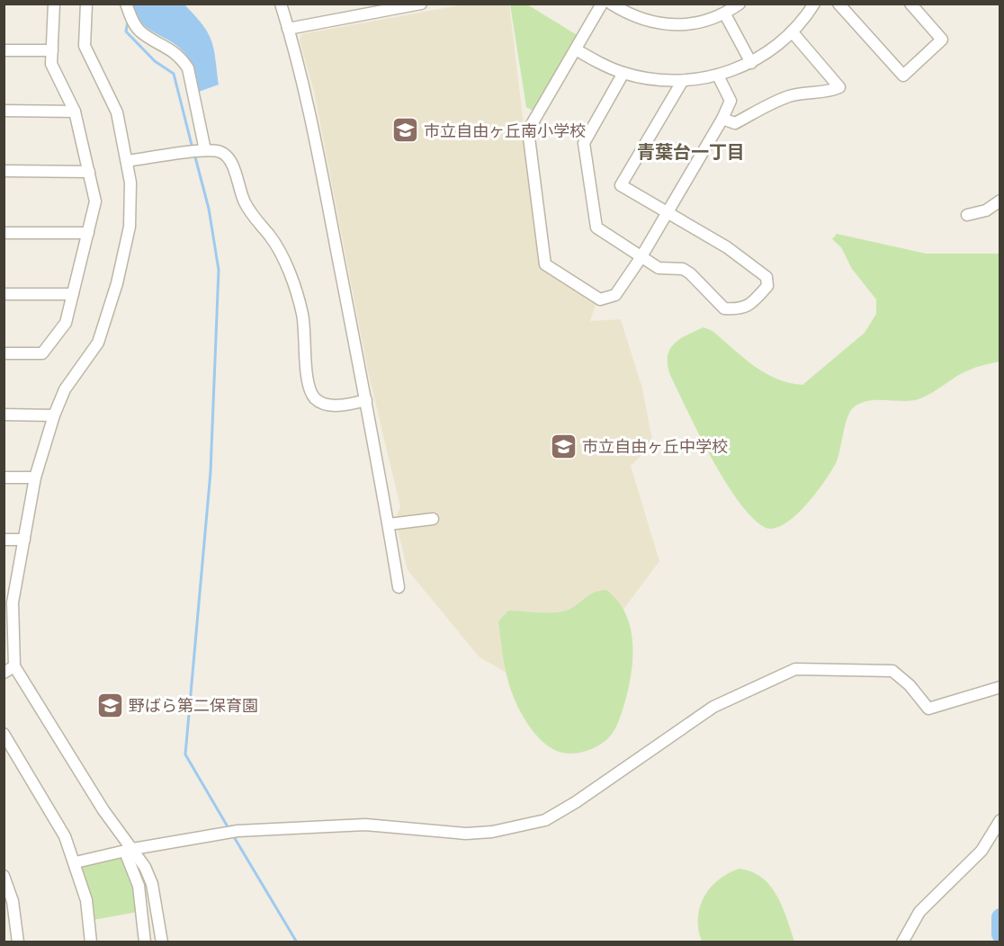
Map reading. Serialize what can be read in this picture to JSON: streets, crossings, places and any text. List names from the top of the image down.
{
  "districts": ["青葉台一丁目"],
  "places": {
    "school or university": ["市立自由ヶ丘南小学校", "市立自由ヶ丘中学校", "野ばら第二保育園"]
  }
}
